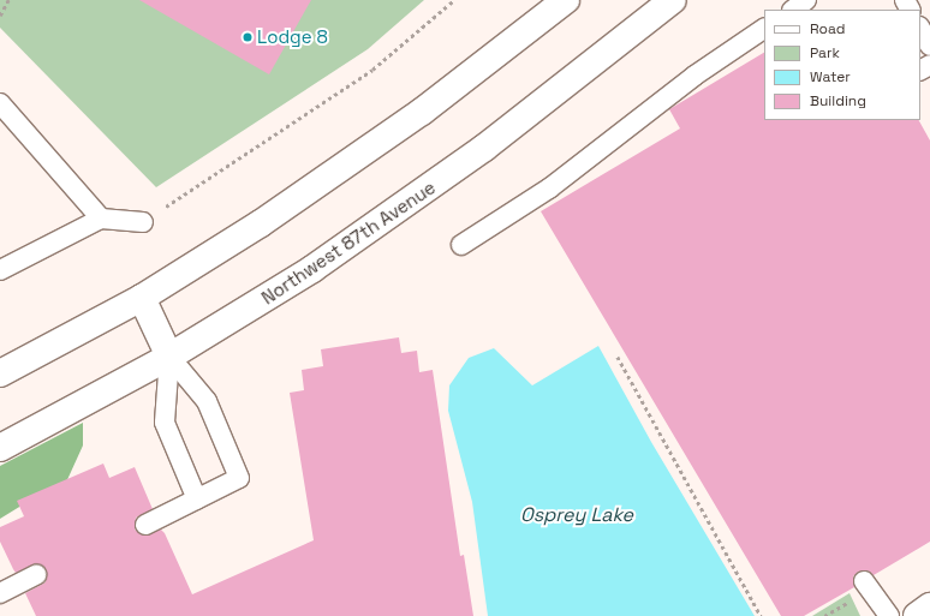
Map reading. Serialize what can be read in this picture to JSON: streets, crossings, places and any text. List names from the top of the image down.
{
  "streets": {
    "main road": ["Northwest 87th Avenue"]
  },
  "water": ["Osprey Lake"],
  "places": ["Lodge 8"],
  "legend": [
    "Road",
    "Park",
    "Water",
    "Building"
  ]
}
